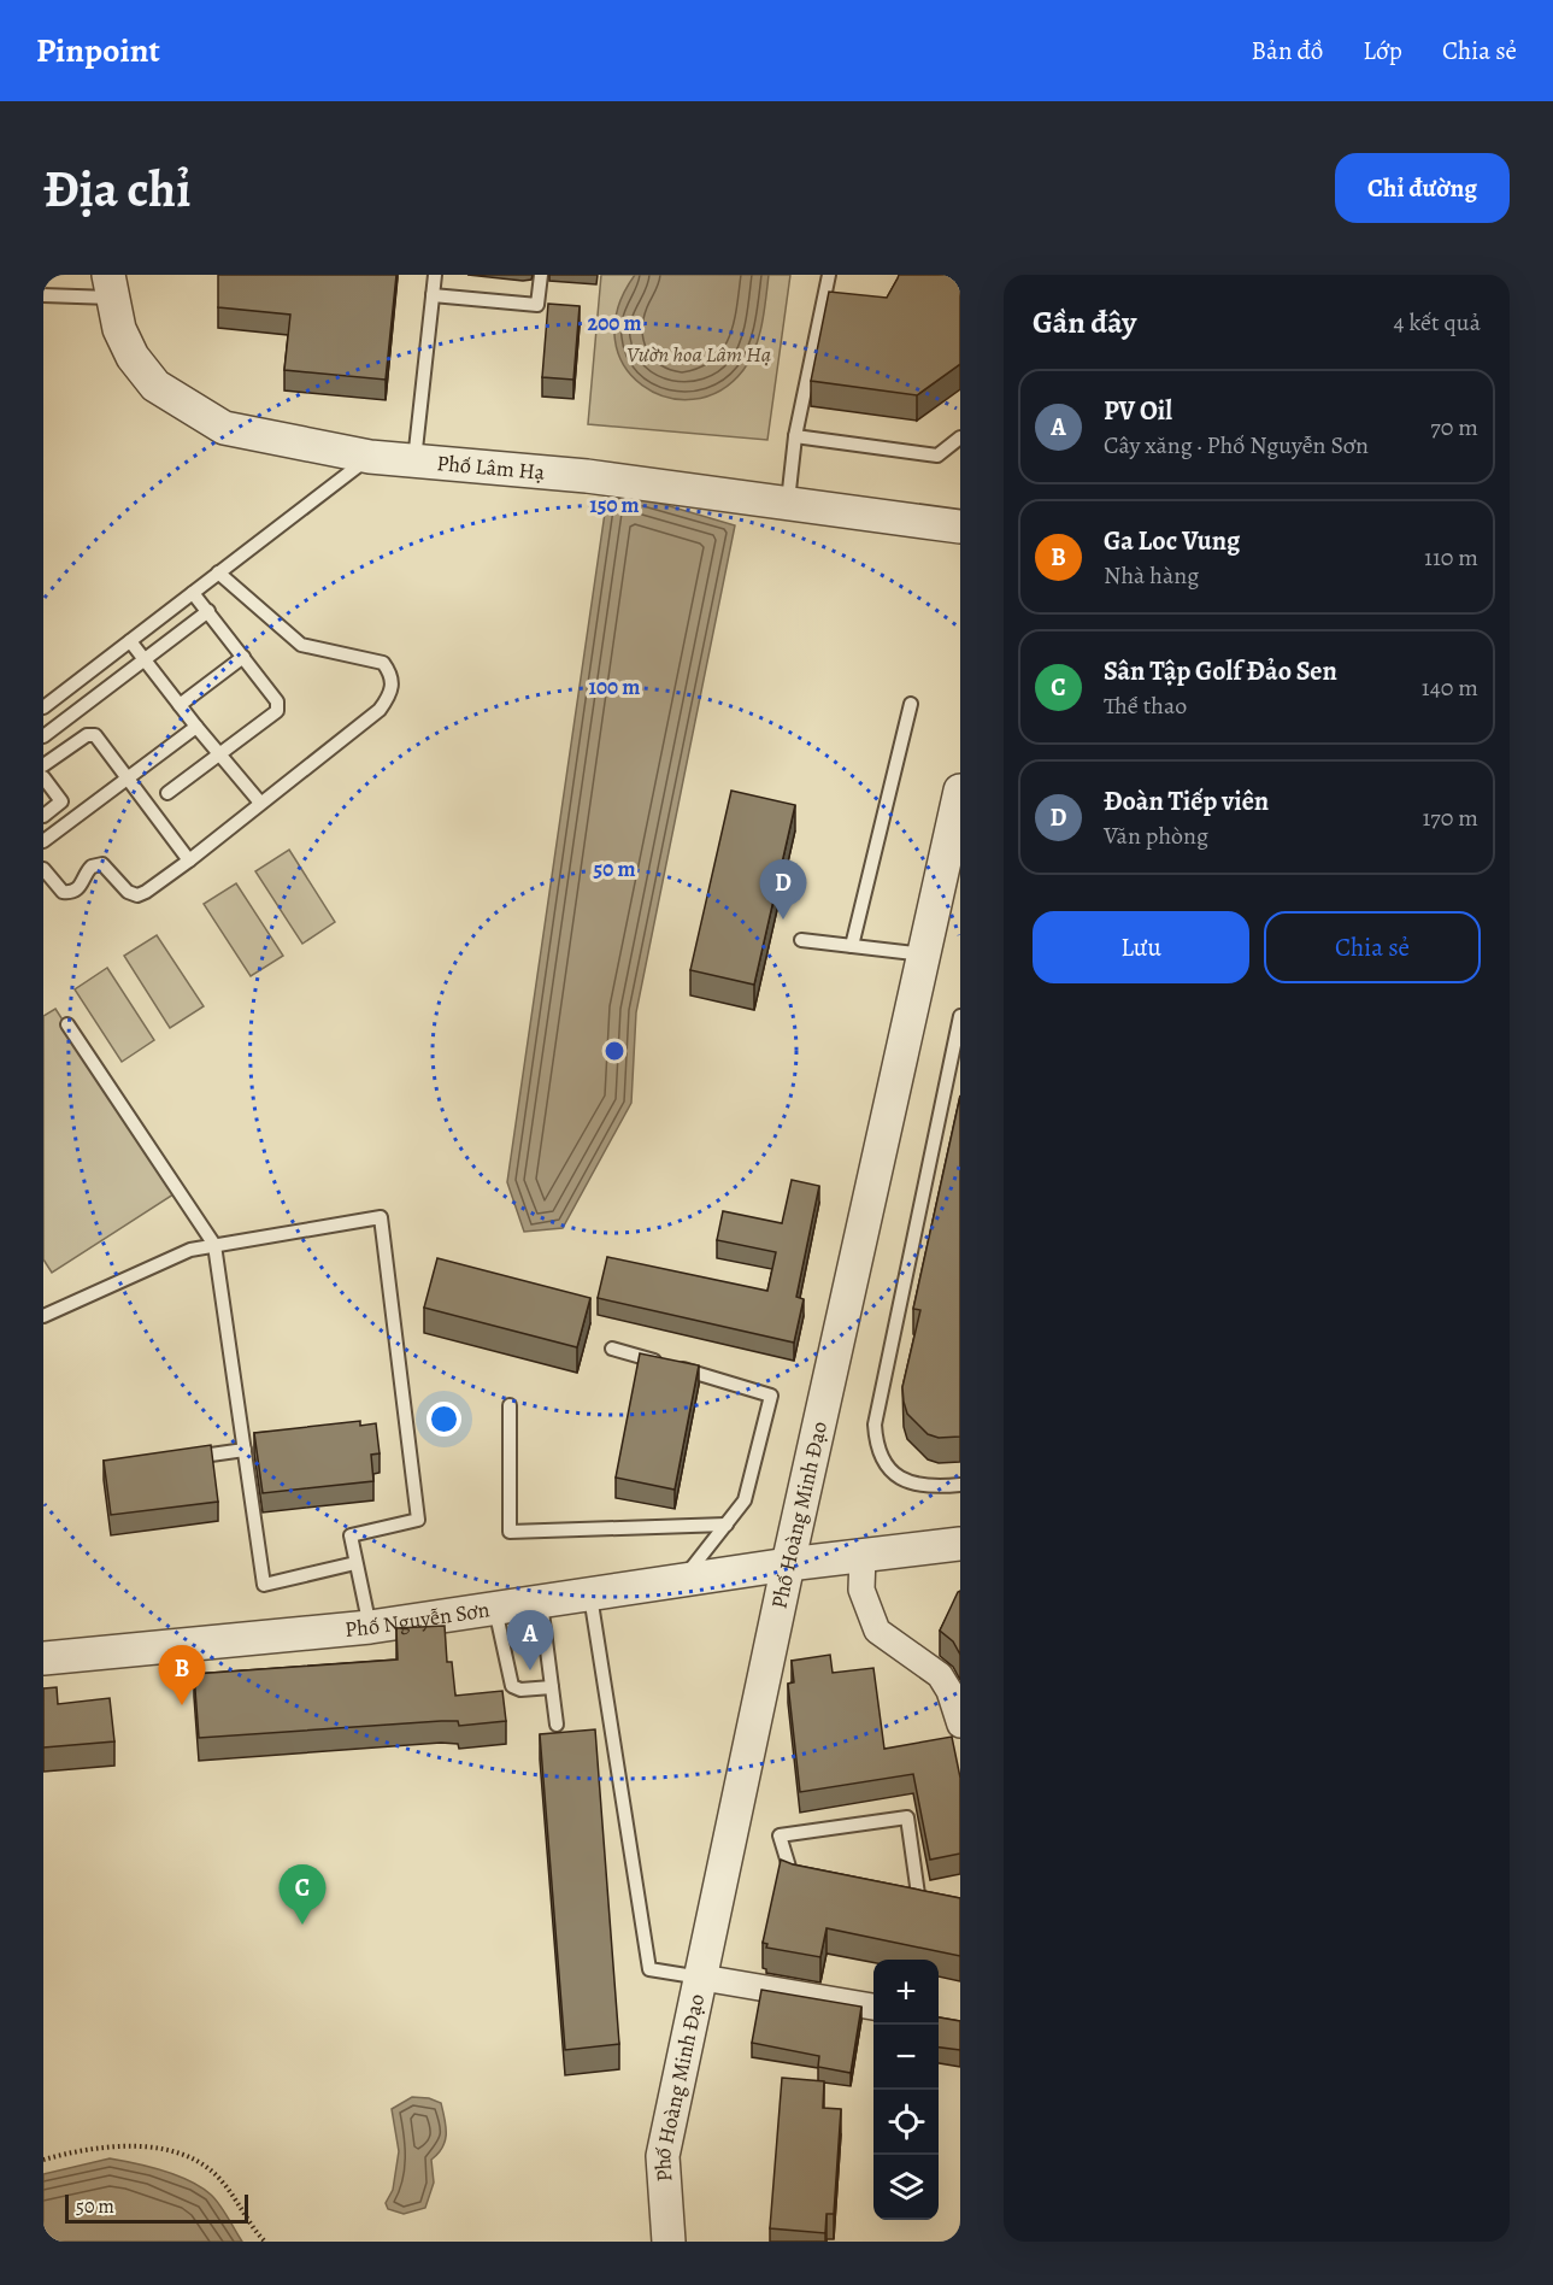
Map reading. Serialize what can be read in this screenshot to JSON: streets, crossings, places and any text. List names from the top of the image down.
{
  "streets": {
    "street": ["Phố Lâm Hạ", "Phố Hoàng Minh Đạo", "Phố Nguyễn Sơn"]
  },
  "crossings": [
    ["Phố Hoàng Minh Đạo", "Phố Nguyễn Sơn"]
  ],
  "parks": ["Vườn hoa Lâm Hạ"],
  "scale_bar": "50 m",
  "page": {
    "header": "Pinpoint",
    "nav": ["Bản đồ", "Lớp", "Chia sẻ"],
    "buttons": [
      "Chỉ đường",
      ["Lưu", "Chia sẻ"]
    ],
    "title": "Địa chỉ",
    "heading": ["Gần đây", "4 kết quả"],
    "list": [
      {
        "mark": "A",
        "name": "PV Oil",
        "note": "Cây xăng · Phố Nguyễn Sơn",
        "value": "70 m"
      },
      {
        "mark": "B",
        "name": "Ga Loc Vung",
        "note": "Nhà hàng",
        "value": "110 m"
      },
      {
        "mark": "C",
        "name": "Sân Tập Golf Đảo Sen",
        "note": "Thể thao",
        "value": "140 m"
      },
      {
        "mark": "D",
        "name": "Đoàn Tiếp viên",
        "note": "Văn phòng",
        "value": "170 m"
      }
    ],
    "pins": [
      "D",
      "A",
      "B",
      "C"
    ],
    "map_buttons": ["+", "−"],
    "scale": "50 m"
  },
  "rings": [
    "200 m",
    "150 m",
    "100 m",
    "50 m"
  ]
}
